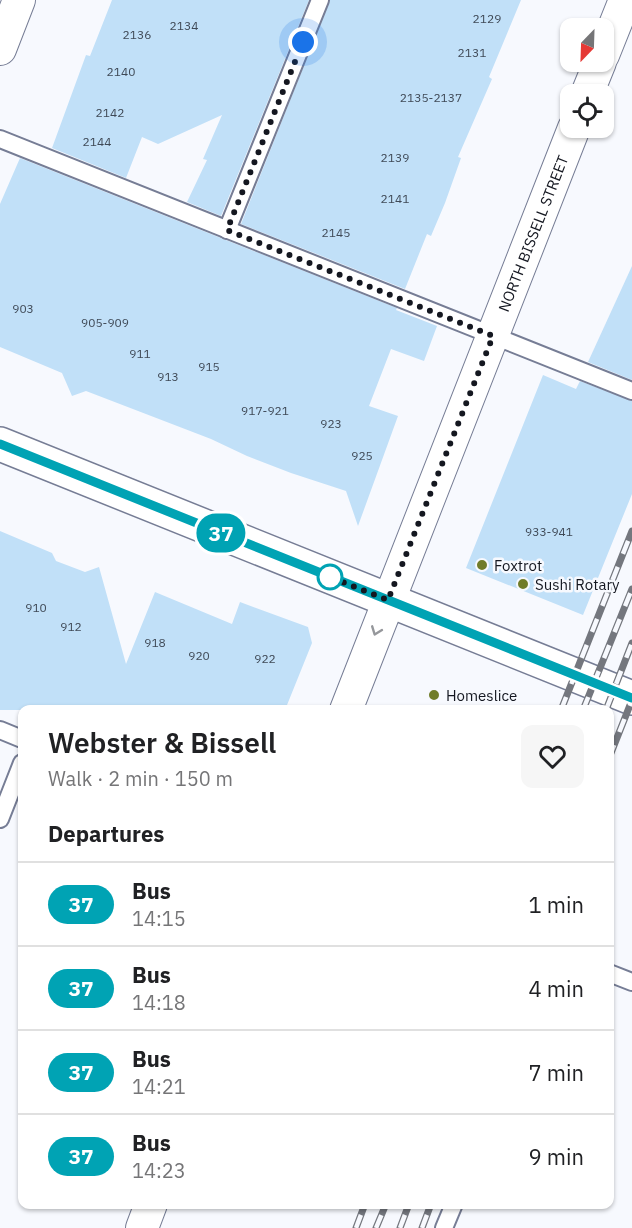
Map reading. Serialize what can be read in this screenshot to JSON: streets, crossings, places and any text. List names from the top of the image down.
{
  "streets": {
    "street": ["NORTH BISSELL STREET"]
  },
  "places": ["Foxtrot", "Sushi Rotary", "Homeslice"],
  "lines": ["bus line 37"],
  "house_numbers": [
    "2129",
    "2134",
    "2136",
    "2131",
    "2140",
    "2135-2137",
    "2142",
    "2144",
    "2139",
    "2141",
    "2145",
    "903",
    "905-909",
    "911",
    "915",
    "913",
    "917-921",
    "923",
    "925",
    "933-941",
    "910",
    "912",
    "918",
    "920",
    "922"
  ],
  "north": "bottom left",
  "page": {
    "on_map": "37",
    "heading": [
      ["Webster & Bissell", "Walk · 2 min · 150 m"],
      "Departures"
    ],
    "list": [
      {
        "mark": "37",
        "name": "Bus",
        "note": "14:15",
        "value": "1 min"
      },
      {
        "mark": "37",
        "name": "Bus",
        "note": "14:18",
        "value": "4 min"
      },
      {
        "mark": "37",
        "name": "Bus",
        "note": "14:21",
        "value": "7 min"
      },
      {
        "mark": "37",
        "name": "Bus",
        "note": "14:23",
        "value": "9 min"
      }
    ]
  }
}
